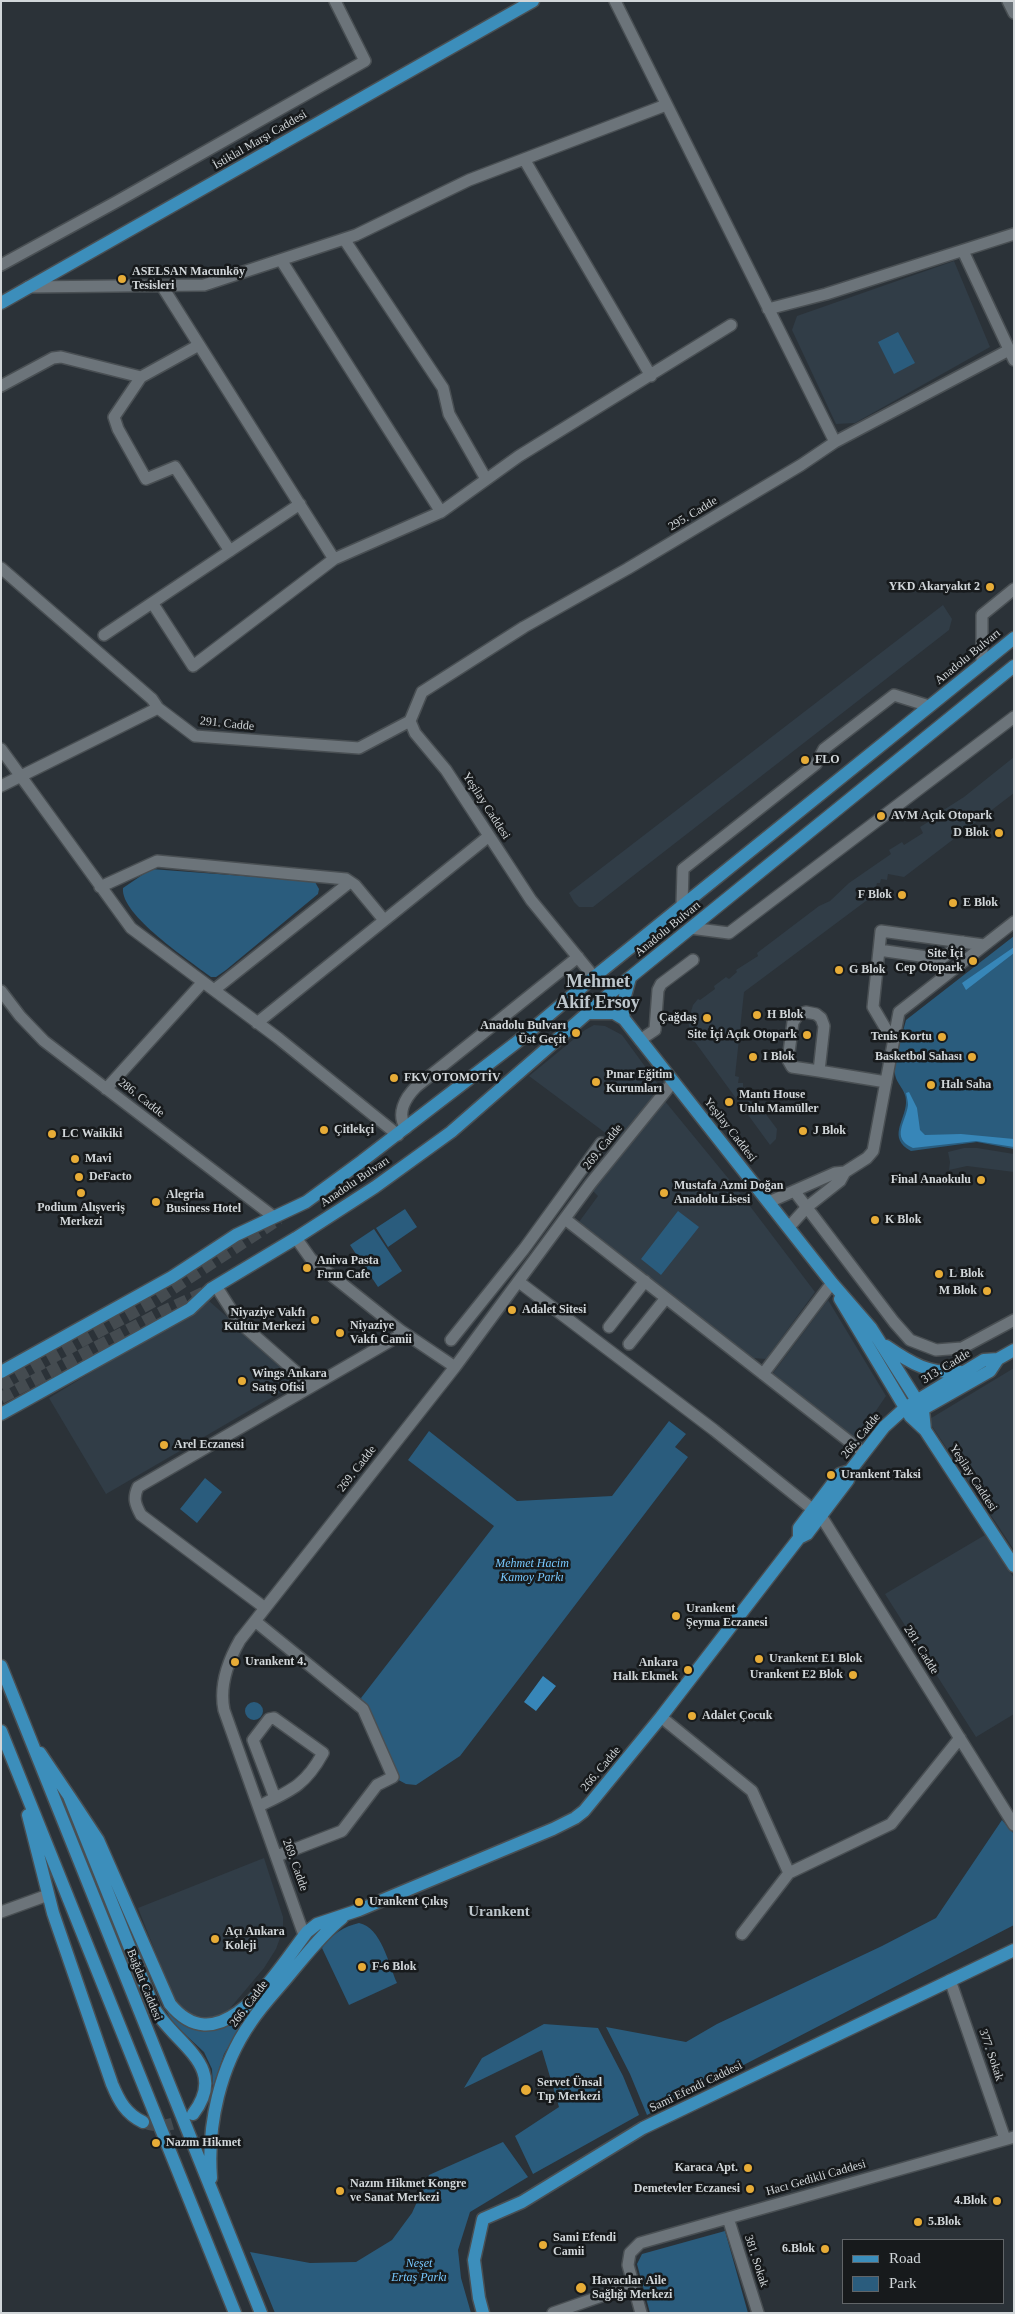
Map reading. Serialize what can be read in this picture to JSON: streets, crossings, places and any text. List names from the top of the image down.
{
  "streets": {
    "main road": [
      "İstiklal Marşı Caddesi",
      "Anadolu Bulvarı",
      "Yeşilay Caddesi",
      "313. Cadde",
      "266. Cadde",
      "Bağdat Caddesi",
      "Sami Efendi Caddesi"
    ],
    "street": [
      "295. Cadde",
      "291. Cadde",
      "286. Cadde",
      "269. Cadde",
      "281. Cadde",
      "377. Sokak",
      "Hacı Gedikli Caddesi",
      "381. Sokak"
    ]
  },
  "crossings": [
    ["295. Cadde", "291. Cadde"],
    ["295. Cadde", "Yeşilay Caddesi"],
    ["Anadolu Bulvarı", "Yeşilay Caddesi"],
    ["Anadolu Bulvarı", "286. Cadde"],
    ["291. Cadde", "Yeşilay Caddesi"],
    ["Yeşilay Caddesi", "269. Cadde"],
    ["Yeşilay Caddesi", "313. Cadde"],
    ["Yeşilay Caddesi", "266. Cadde"],
    ["269. Cadde", "266. Cadde"],
    ["269. Cadde", "281. Cadde"],
    ["313. Cadde", "266. Cadde"],
    ["266. Cadde", "281. Cadde"],
    ["266. Cadde", "Bağdat Caddesi"],
    ["377. Sokak", "Sami Efendi Caddesi"],
    ["377. Sokak", "Hacı Gedikli Caddesi"],
    ["Hacı Gedikli Caddesi", "381. Sokak"]
  ],
  "districts": ["Mehmet Akif Ersoy", "Urankent"],
  "parks": ["Mehmet Hacim Kamoy Parkı", "Neşet Ertaş Parkı"],
  "places": [
    "ASELSAN Macunköy Tesisleri",
    "YKD Akaryakıt 2",
    "FLO",
    "AVM Açık Otopark",
    "D Blok",
    "F Blok",
    "E Blok",
    "Site İçi Cep Otopark",
    "G Blok",
    "H Blok",
    "Çağdaş",
    "Anadolu Bulvarı Üst Geçit",
    "Site İçi Açık Otopark",
    "Tenis Kortu",
    "I Blok",
    "Basketbol Sahası",
    "FKV OTOMOTİV",
    "Pınar Eğitim Kurumları",
    "Halı Saha",
    "Mantı House Unlu Mamüller",
    "Çitlekçi",
    "J Blok",
    "LC Waikiki",
    "Mavi",
    "DeFacto",
    "Final Anaokulu",
    "Podium Alışveriş Merkezi",
    "Mustafa Azmi Doğan Anadolu Lisesi",
    "Alegria Business Hotel",
    "K Blok",
    "Aniva Pasta Fırın Cafe",
    "L Blok",
    "M Blok",
    "Adalet Sitesi",
    "Niyaziye Vakfı Kültür Merkezi",
    "Niyaziye Vakfı Camii",
    "Wings Ankara Satış Ofisi",
    "Arel Eczanesi",
    "Urankent Taksi",
    "Urankent Şeyma Eczanesi",
    "Urankent E1 Blok",
    "Urankent 4.",
    "Ankara Halk Ekmek",
    "Urankent E2 Blok",
    "Adalet Çocuk",
    "Urankent Çıkış",
    "Açı Ankara Koleji",
    "F-6 Blok",
    "Servet Ünsal Tıp Merkezi",
    "Nazım Hikmet",
    "Karaca Apt.",
    "Demetevler Eczanesi",
    "Nazım Hikmet Kongre ve Sanat Merkezi",
    "4.Blok",
    "5.Blok",
    "Sami Efendi Camii",
    "6.Blok",
    "Havacılar Aile Sağlığı Merkezi"
  ],
  "legend": ["Road", "Park"]
}
